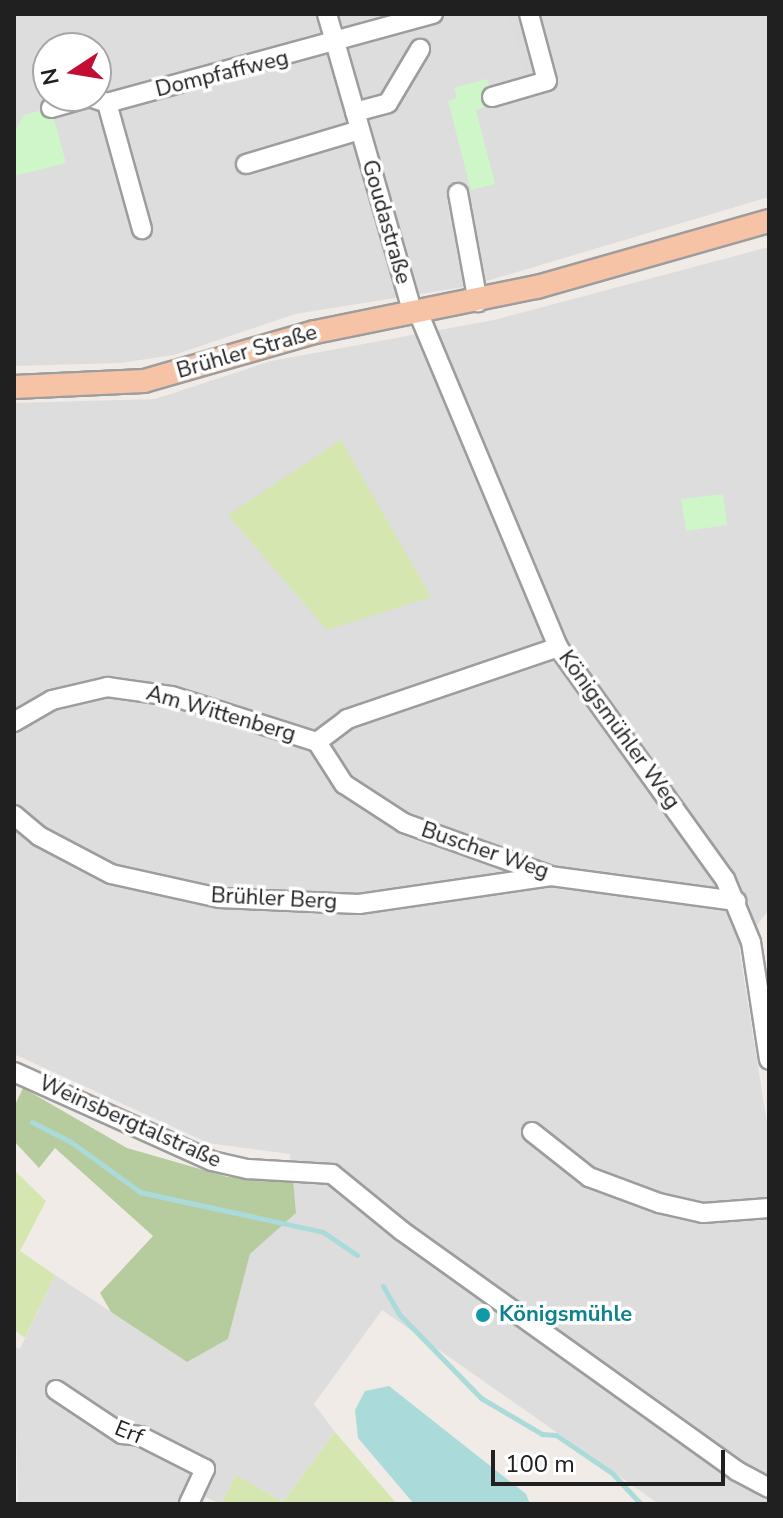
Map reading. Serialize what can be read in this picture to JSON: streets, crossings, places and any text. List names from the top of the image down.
{
  "streets": {
    "main road": ["Brühler Straße"],
    "street": [
      "Dompfaffweg",
      "Goudastraße",
      "Am Wittenberg",
      "Königsmühler Weg",
      "Buscher Weg",
      "Brühler Berg",
      "Weinsbergtalstraße",
      "Erf"
    ]
  },
  "crossings": [
    ["Dompfaffweg", "Goudastraße"],
    ["Goudastraße", "Brühler Straße"],
    ["Goudastraße", "Königsmühler Weg"],
    ["Brühler Straße", "Königsmühler Weg"],
    ["Am Wittenberg", "Königsmühler Weg"],
    ["Am Wittenberg", "Buscher Weg"],
    ["Königsmühler Weg", "Buscher Weg"],
    ["Buscher Weg", "Brühler Berg"]
  ],
  "places": ["Königsmühle"],
  "scale_bar": "100 m",
  "north": "left"
}
